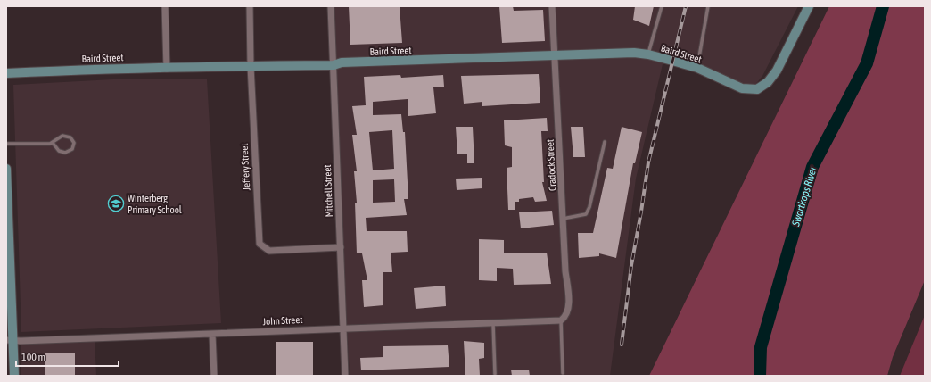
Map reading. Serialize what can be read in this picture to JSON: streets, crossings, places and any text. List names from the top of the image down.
{
  "streets": {
    "street": [
      "Baird Street",
      "Cradock Street",
      "Jeffery Street",
      "Mitchell Street",
      "John Street"
    ]
  },
  "crossings": [
    ["Baird Street", "Cradock Street"],
    ["Baird Street", "Jeffery Street"],
    ["Baird Street", "Mitchell Street"],
    ["Cradock Street", "John Street"],
    ["Jeffery Street", "Mitchell Street"],
    ["Mitchell Street", "John Street"]
  ],
  "water": ["Swartkops River"],
  "places": {
    "school or university": ["Winterberg Primary School"]
  },
  "scale_bar": "100 m"
}
